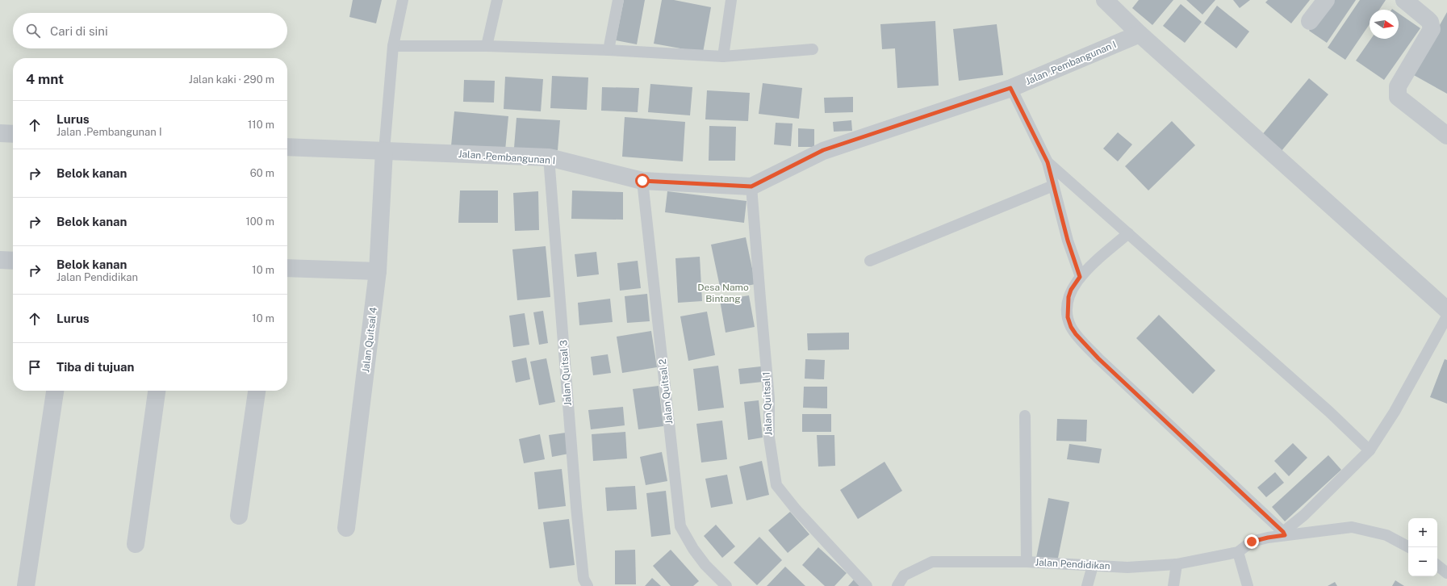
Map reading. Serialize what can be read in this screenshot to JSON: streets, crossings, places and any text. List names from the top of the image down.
{
  "streets": {
    "street": ["Jalan .Pembangunan I", "Jalan Quitsal 4"],
    "lane": [
      "Jalan Quitsal 3",
      "Jalan Quitsal 2",
      "Jalan Quitsal 1",
      "Jalan Pendidikan"
    ]
  },
  "crossings": [
    ["Jalan .Pembangunan I", "Jalan Quitsal 4"],
    ["Jalan .Pembangunan I", "Jalan Quitsal 3"],
    ["Jalan .Pembangunan I", "Jalan Quitsal 2"],
    ["Jalan .Pembangunan I", "Jalan Quitsal 1"]
  ],
  "parks": ["Desa Namo Bintang"],
  "north": "right",
  "page": {
    "search": "Cari di sini",
    "heading": ["4 mnt", "Jalan kaki · 290 m"],
    "list": [
      ["Lurus", "Jalan .Pembangunan I", "110 m"],
      ["Belok kanan", "60 m"],
      ["Belok kanan", "100 m"],
      ["Belok kanan", "Jalan Pendidikan", "10 m"],
      ["Lurus", "10 m"],
      "Tiba di tujuan"
    ],
    "map_buttons": ["+", "−"]
  }
}
